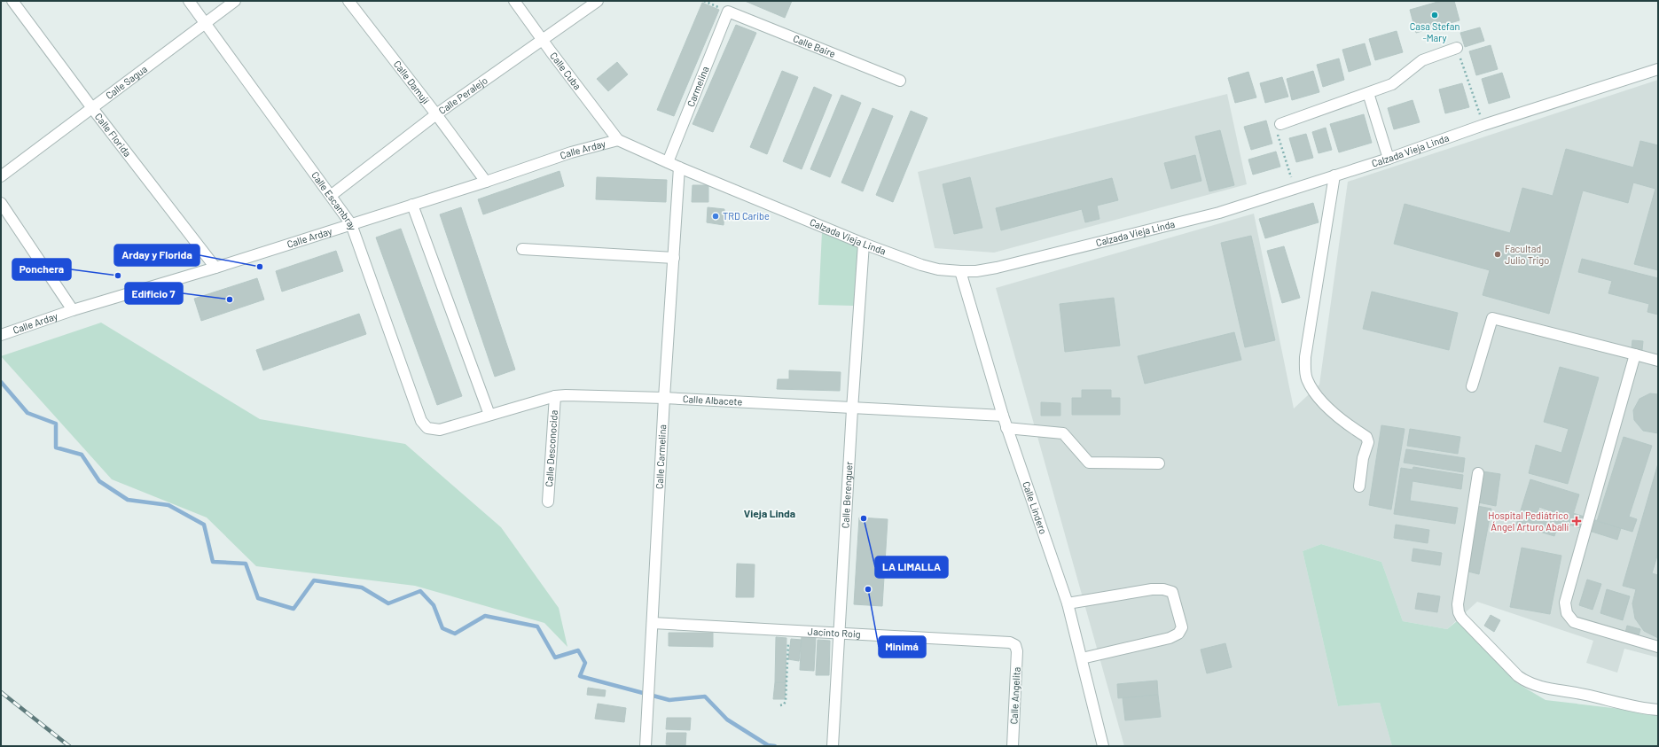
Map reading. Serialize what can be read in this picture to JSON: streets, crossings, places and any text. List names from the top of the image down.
{
  "streets": {
    "street": [
      "Calle Baire",
      "Calle Cuba",
      "Calle Sagua",
      "Calle Damují",
      "Carmelina",
      "Calle Peralejo",
      "Calle Florida",
      "Calle Arday",
      "Calzada Vieja Linda",
      "Calle Escambray",
      "Calle Albacete",
      "Calle Desconocida",
      "Calle Carmelina",
      "Calle Berenguer",
      "Calle Lindero",
      "Jacinto Roig",
      "Calle Angelita"
    ]
  },
  "crossings": [
    ["Calle Baire", "Carmelina"],
    ["Calle Cuba", "Calle Peralejo"],
    ["Calle Cuba", "Calle Arday"],
    ["Calle Cuba", "Calzada Vieja Linda"],
    ["Calle Sagua", "Calle Florida"],
    ["Calle Sagua", "Calle Escambray"],
    ["Calle Damují", "Calle Peralejo"],
    ["Calle Damují", "Calle Arday"],
    ["Carmelina", "Calzada Vieja Linda"],
    ["Calle Peralejo", "Calle Escambray"],
    ["Calle Florida", "Calle Arday"],
    ["Calle Arday", "Calzada Vieja Linda"],
    ["Calle Arday", "Calle Escambray"],
    ["Calzada Vieja Linda", "Calle Carmelina"],
    ["Calzada Vieja Linda", "Calle Berenguer"],
    ["Calzada Vieja Linda", "Calle Lindero"],
    ["Calle Escambray", "Calle Albacete"],
    ["Calle Albacete", "Calle Desconocida"],
    ["Calle Albacete", "Calle Carmelina"],
    ["Calle Albacete", "Calle Berenguer"],
    ["Calle Albacete", "Calle Lindero"],
    ["Calle Carmelina", "Jacinto Roig"],
    ["Calle Berenguer", "Jacinto Roig"],
    ["Jacinto Roig", "Calle Angelita"]
  ],
  "districts": ["Vieja Linda"],
  "places": {
    "other": [
      "Casa Stefan -Mary",
      "TRD Caribe",
      "Facultad Julio Trigo",
      "Arday y Florida",
      "Ponchera",
      "Edificio 7",
      "LA LIMALLA",
      "Minimá"
    ],
    "health": ["Hospital Pediátrico Ángel Arturo Aballí"]
  }
}
